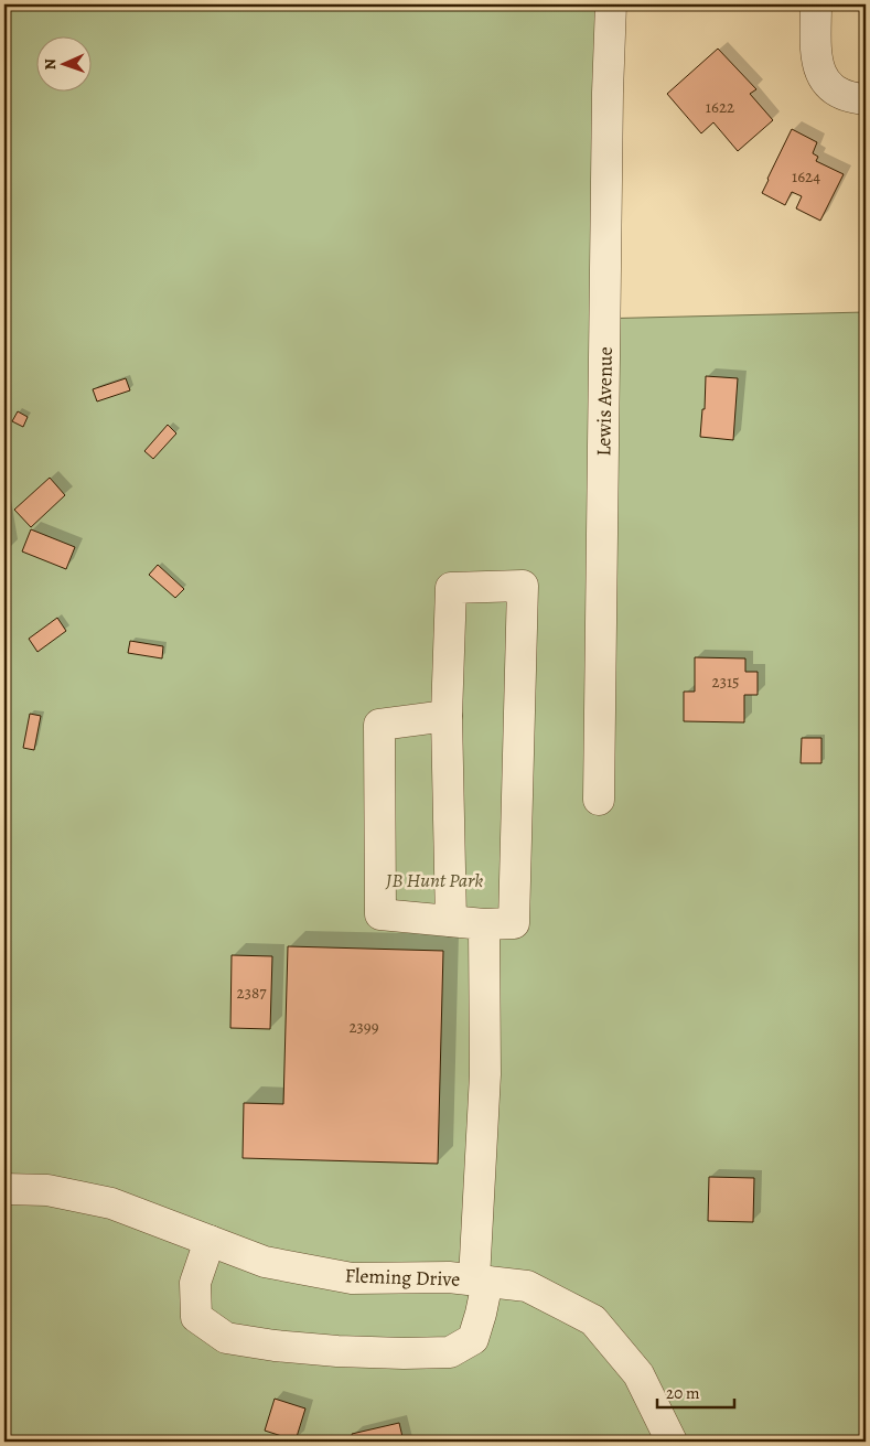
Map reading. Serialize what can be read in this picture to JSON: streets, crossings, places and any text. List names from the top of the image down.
{
  "streets": {
    "street": ["Lewis Avenue", "Fleming Drive"]
  },
  "parks": ["JB Hunt Park"],
  "house_numbers": [
    "1622",
    "1624",
    "2315",
    "2387",
    "2399"
  ],
  "scale_bar": "20 m",
  "north": "left"
}
